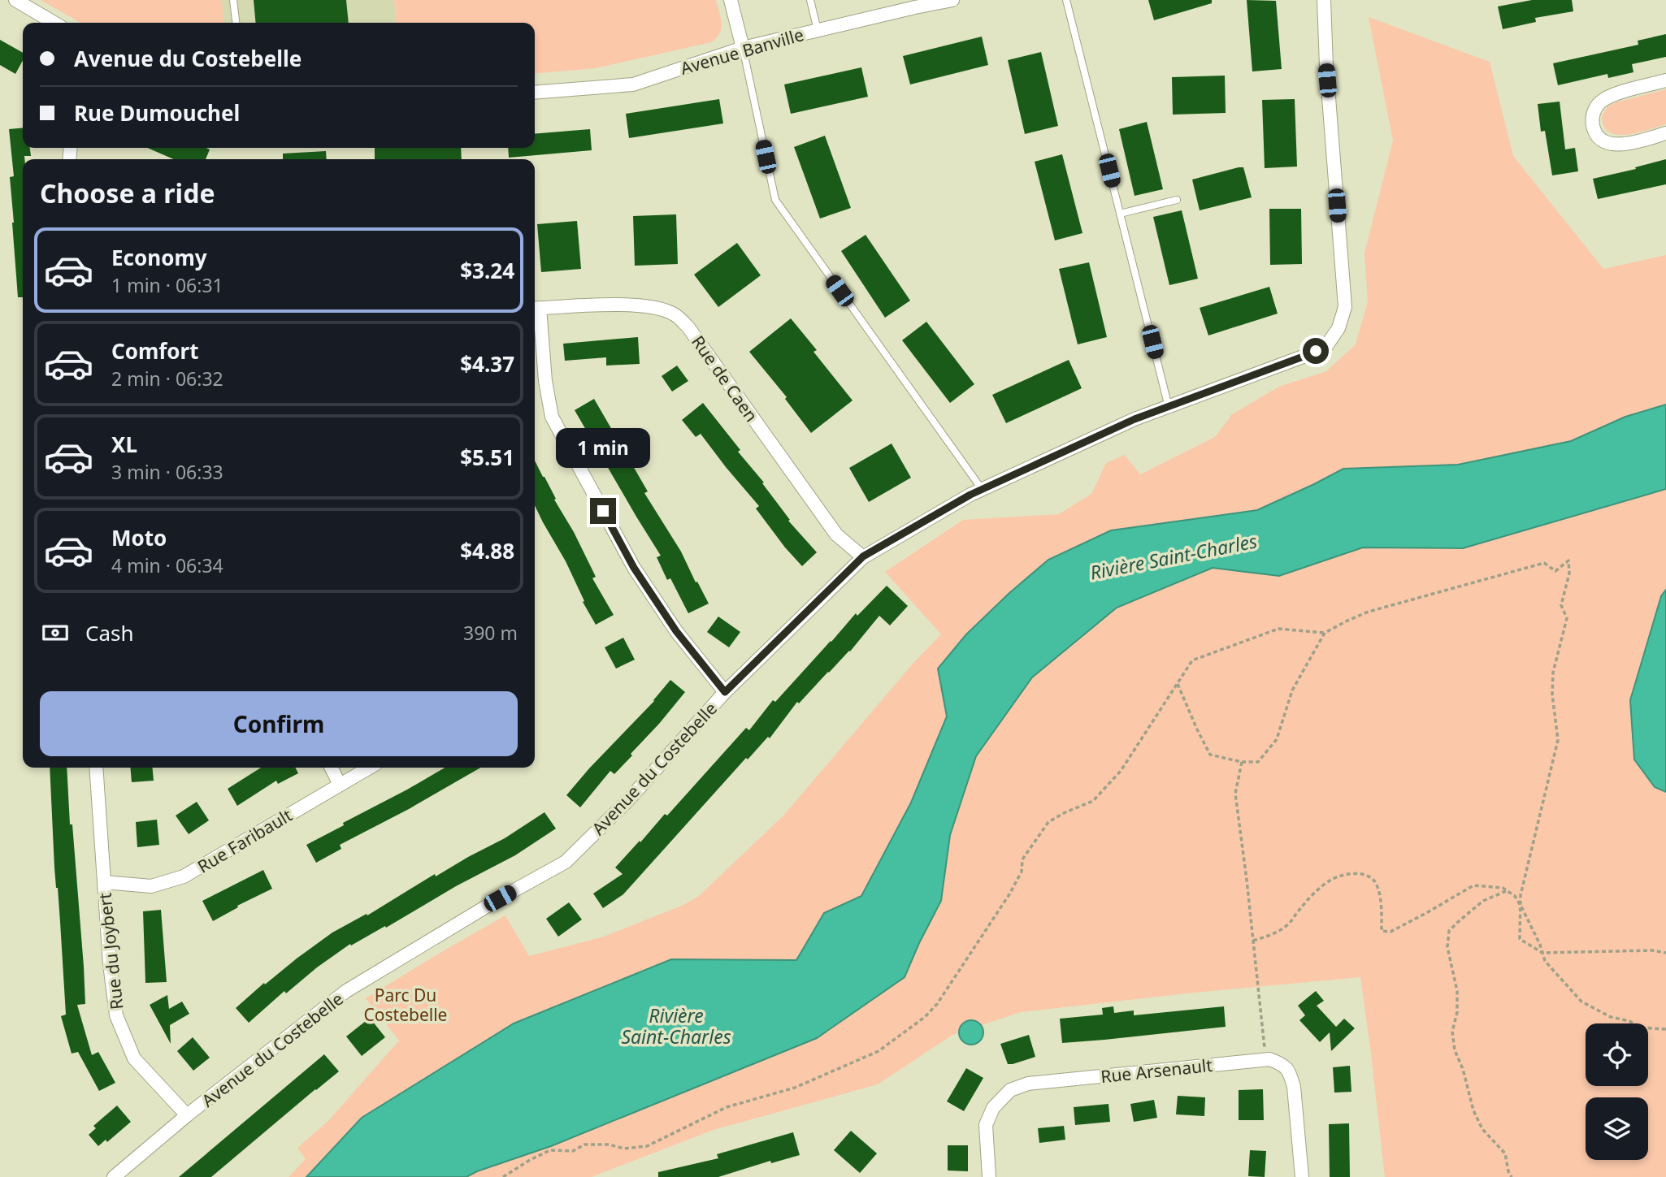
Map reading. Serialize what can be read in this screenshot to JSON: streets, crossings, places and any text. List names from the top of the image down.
{
  "streets": {
    "street": [
      "Avenue Banville",
      "Rue de Caen",
      "Avenue du Costebelle",
      "Rue Faribault",
      "Rue du Joybert",
      "Rue Arsenault"
    ]
  },
  "crossings": [
    ["Rue de Caen", "Avenue du Costebelle"],
    ["Avenue du Costebelle", "Rue du Joybert"],
    ["Rue Faribault", "Rue du Joybert"]
  ],
  "water": ["Rivière Saint-Charles"],
  "parks": ["Parc Du Costebelle"],
  "page": {
    "banner": ["Avenue du Costebelle", "Rue Dumouchel"],
    "heading": "Choose a ride",
    "list": [
      {
        "name": "Economy",
        "note": "1 min · 06:31",
        "value": "$3.24"
      },
      {
        "name": "Comfort",
        "note": "2 min · 06:32",
        "value": "$4.37"
      },
      {
        "name": "XL",
        "note": "3 min · 06:33",
        "value": "$5.51"
      },
      {
        "name": "Moto",
        "note": "4 min · 06:34",
        "value": "$4.88"
      }
    ],
    "bubble": "1 min",
    "pay": ["Cash", "390 m"],
    "buttons": "Confirm"
  }
}
